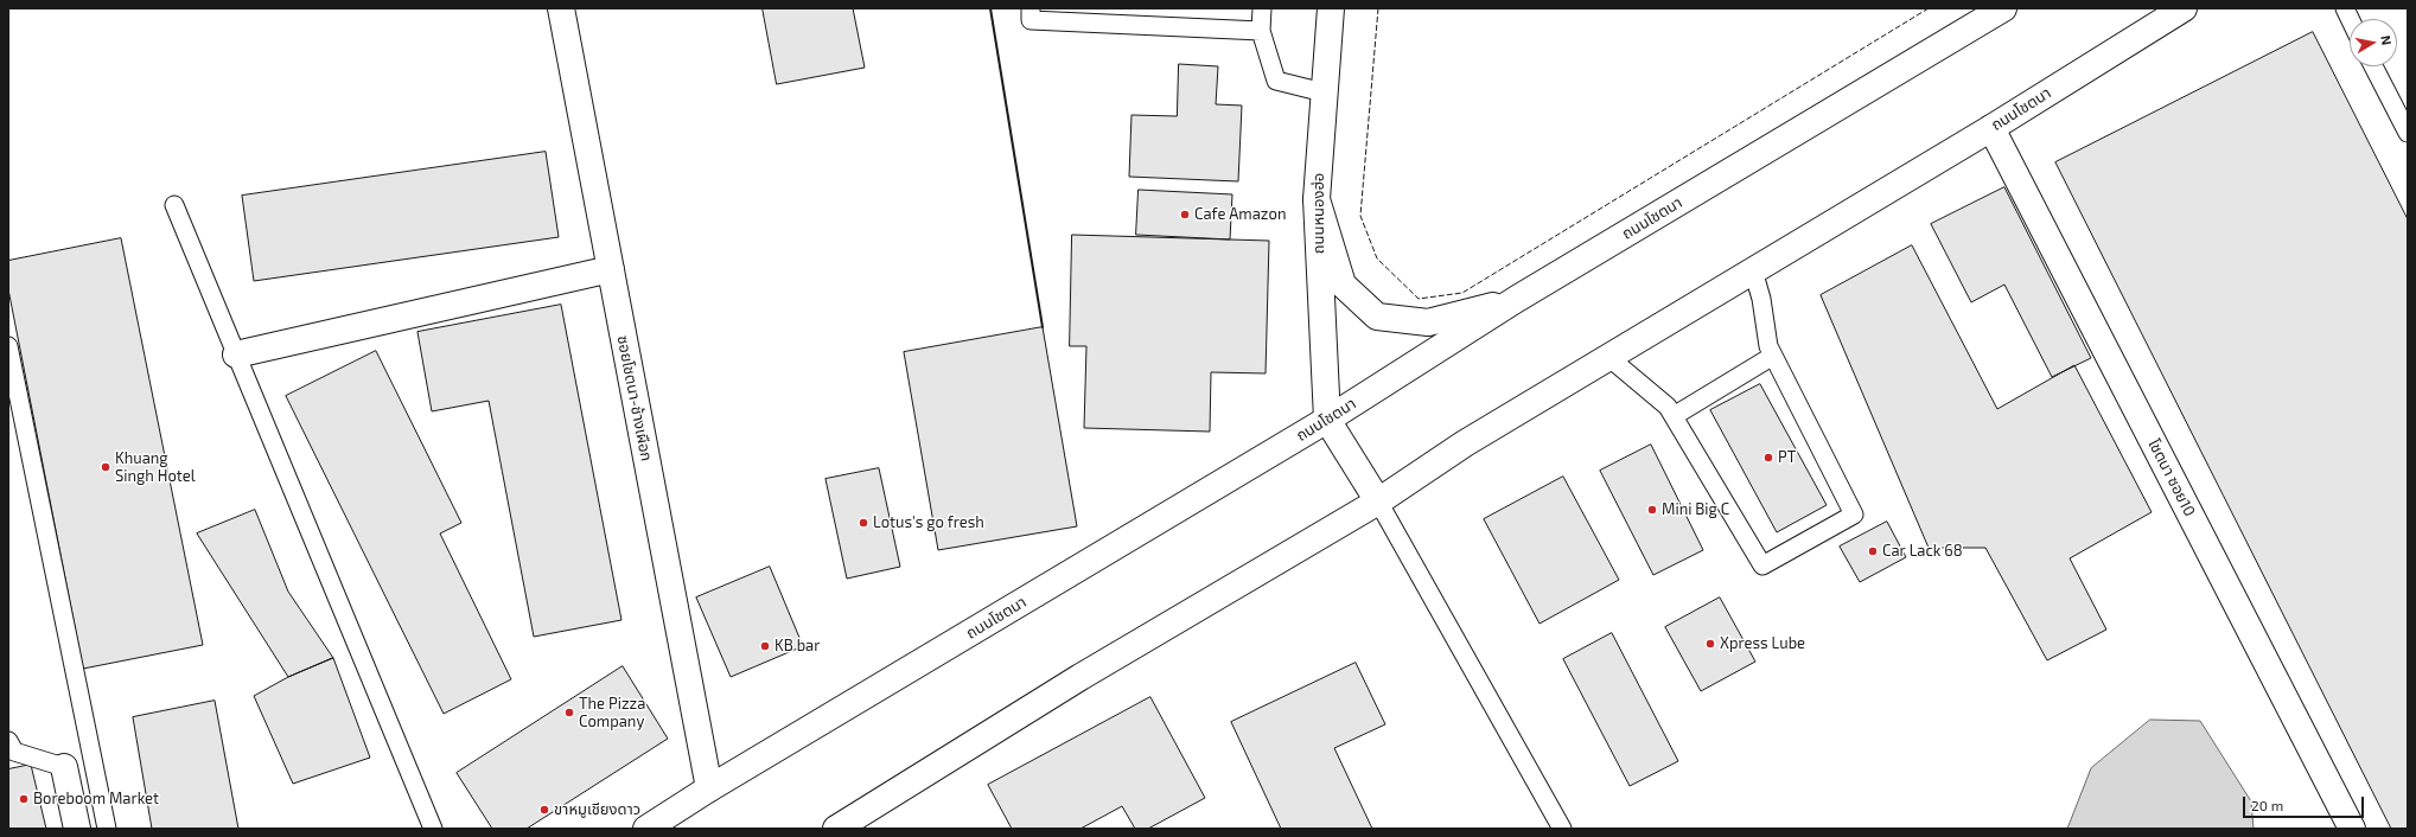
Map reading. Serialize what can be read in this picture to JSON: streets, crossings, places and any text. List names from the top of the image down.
{
  "streets": {
    "main road": [
      "ถนนโชตนา",
      "ถนนหนองฮ่อ",
      "ซอยโชตนา-ช้างเผือก",
      "โชตนา ซอย10"
    ]
  },
  "crossings": [
    ["ถนนโชตนา", "ถนนหนองฮ่อ"],
    ["ถนนโชตนา", "ซอยโชตนา-ช้างเผือก"],
    ["ถนนโชตนา", "โชตนา ซอย10"]
  ],
  "places": [
    "Cafe Amazon",
    "PT",
    "Khuang Singh Hotel",
    "Mini Big C",
    "Lotus's go fresh",
    "Car Lack 68",
    "Xpress Lube",
    "KB bar",
    "The Pizza Company",
    "Boreboom Market",
    "ขาหมูเชียงดาว"
  ],
  "scale_bar": "20 m",
  "north": "right"
}
